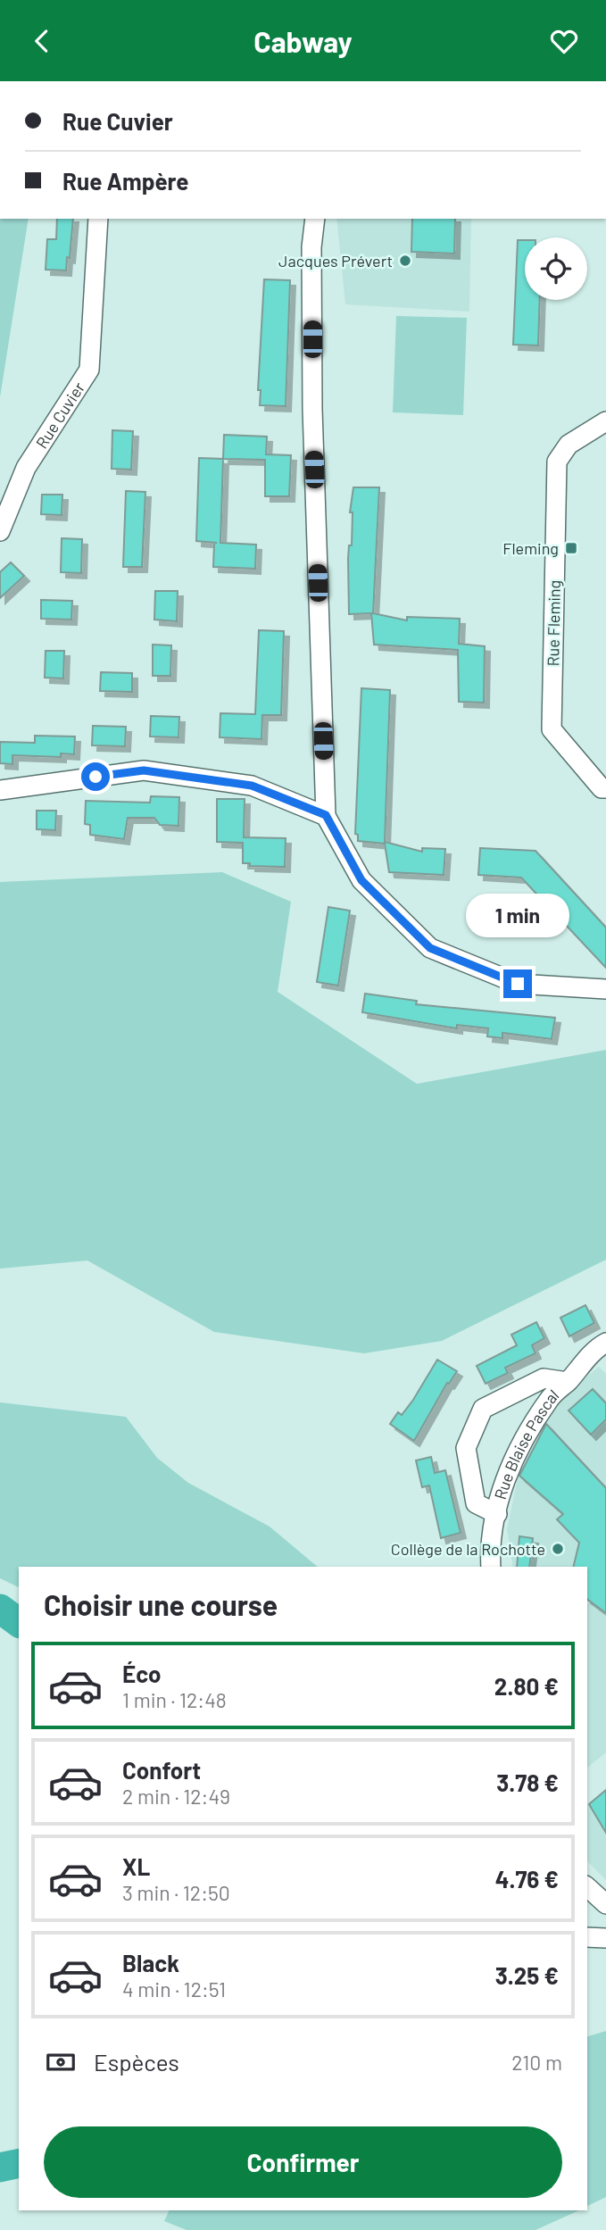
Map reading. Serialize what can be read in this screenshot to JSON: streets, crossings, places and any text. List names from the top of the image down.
{
  "streets": {
    "street": ["Rue Cuvier", "Rue Fleming", "Rue Blaise Pascal"]
  },
  "places": {
    "other": ["Jacques Prévert", "Collège de la Rochotte"],
    "transit": ["Fleming"]
  },
  "page": {
    "header": "Cabway",
    "banner": ["Rue Cuvier", "Rue Ampère"],
    "bubble": "1 min",
    "heading": "Choisir une course",
    "list": [
      {
        "name": "Éco",
        "note": "1 min · 12:48",
        "value": "2.80 €"
      },
      {
        "name": "Confort",
        "note": "2 min · 12:49",
        "value": "3.78 €"
      },
      {
        "name": "XL",
        "note": "3 min · 12:50",
        "value": "4.76 €"
      },
      {
        "name": "Black",
        "note": "4 min · 12:51",
        "value": "3.25 €"
      }
    ],
    "pay": ["Espèces", "210 m"],
    "buttons": "Confirmer"
  }
}
